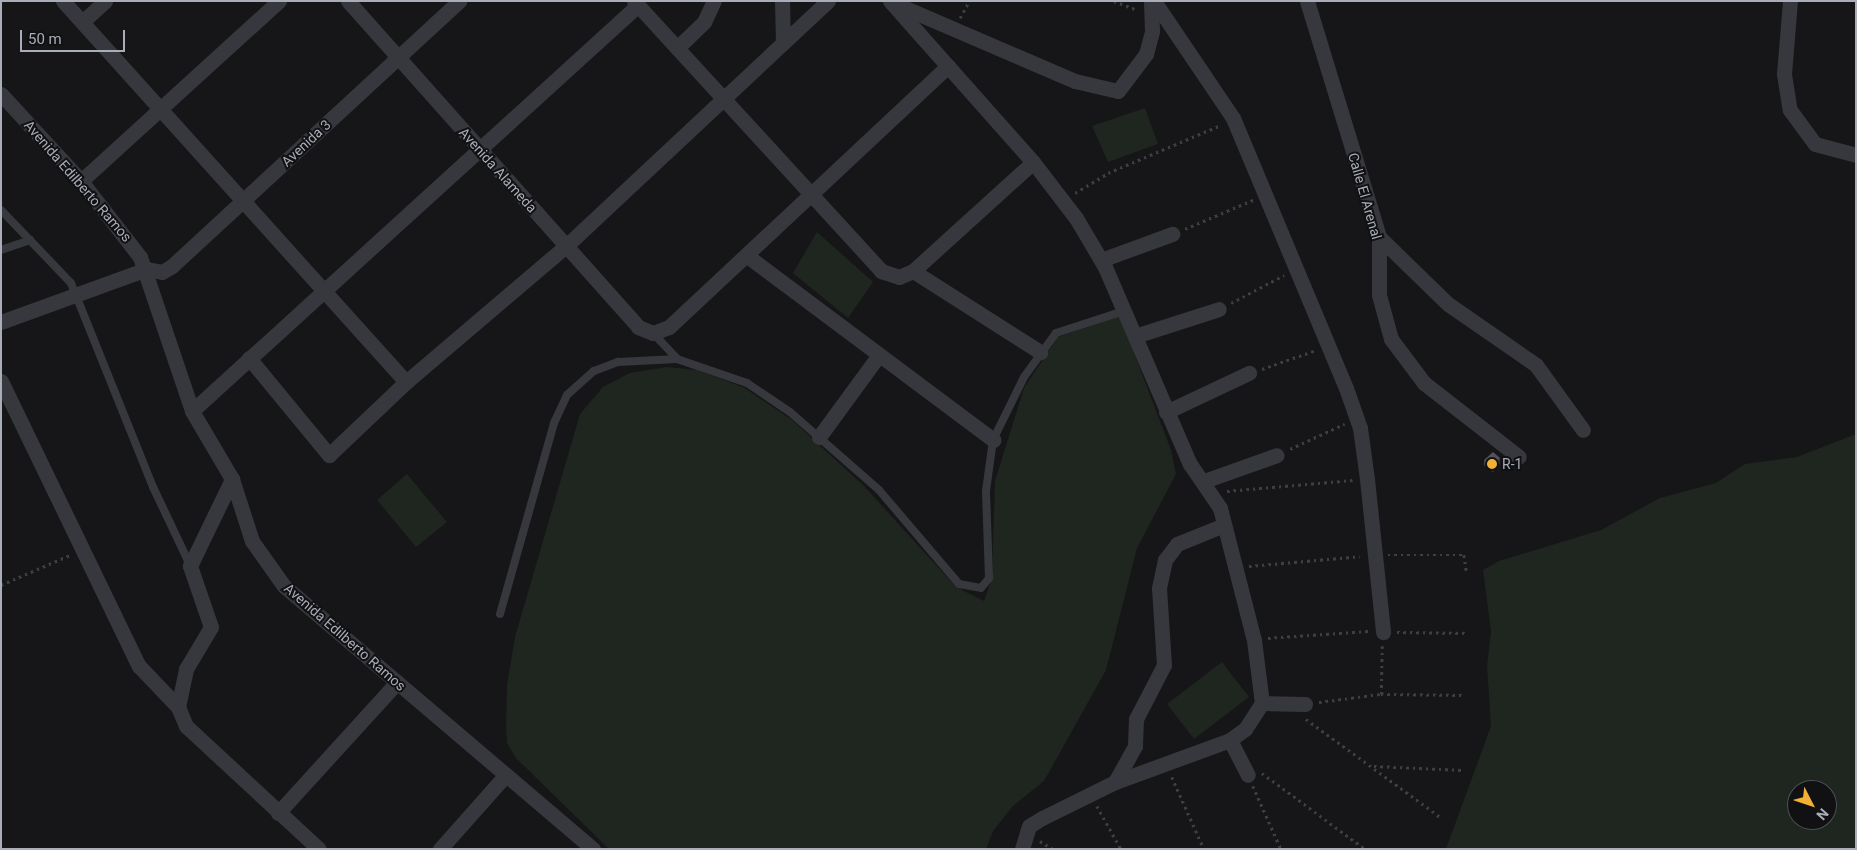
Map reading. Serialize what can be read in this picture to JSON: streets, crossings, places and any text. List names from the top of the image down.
{
  "streets": {
    "street": [
      "Avenida 3",
      "Avenida Alameda",
      "Avenida Edilberto Ramos",
      "Calle El Arenal"
    ]
  },
  "crossings": [
    ["Avenida 3", "Avenida Alameda"],
    ["Avenida 3", "Avenida Edilberto Ramos"]
  ],
  "places": ["R-1"],
  "scale_bar": "50 m",
  "north": "bottom right"
}
